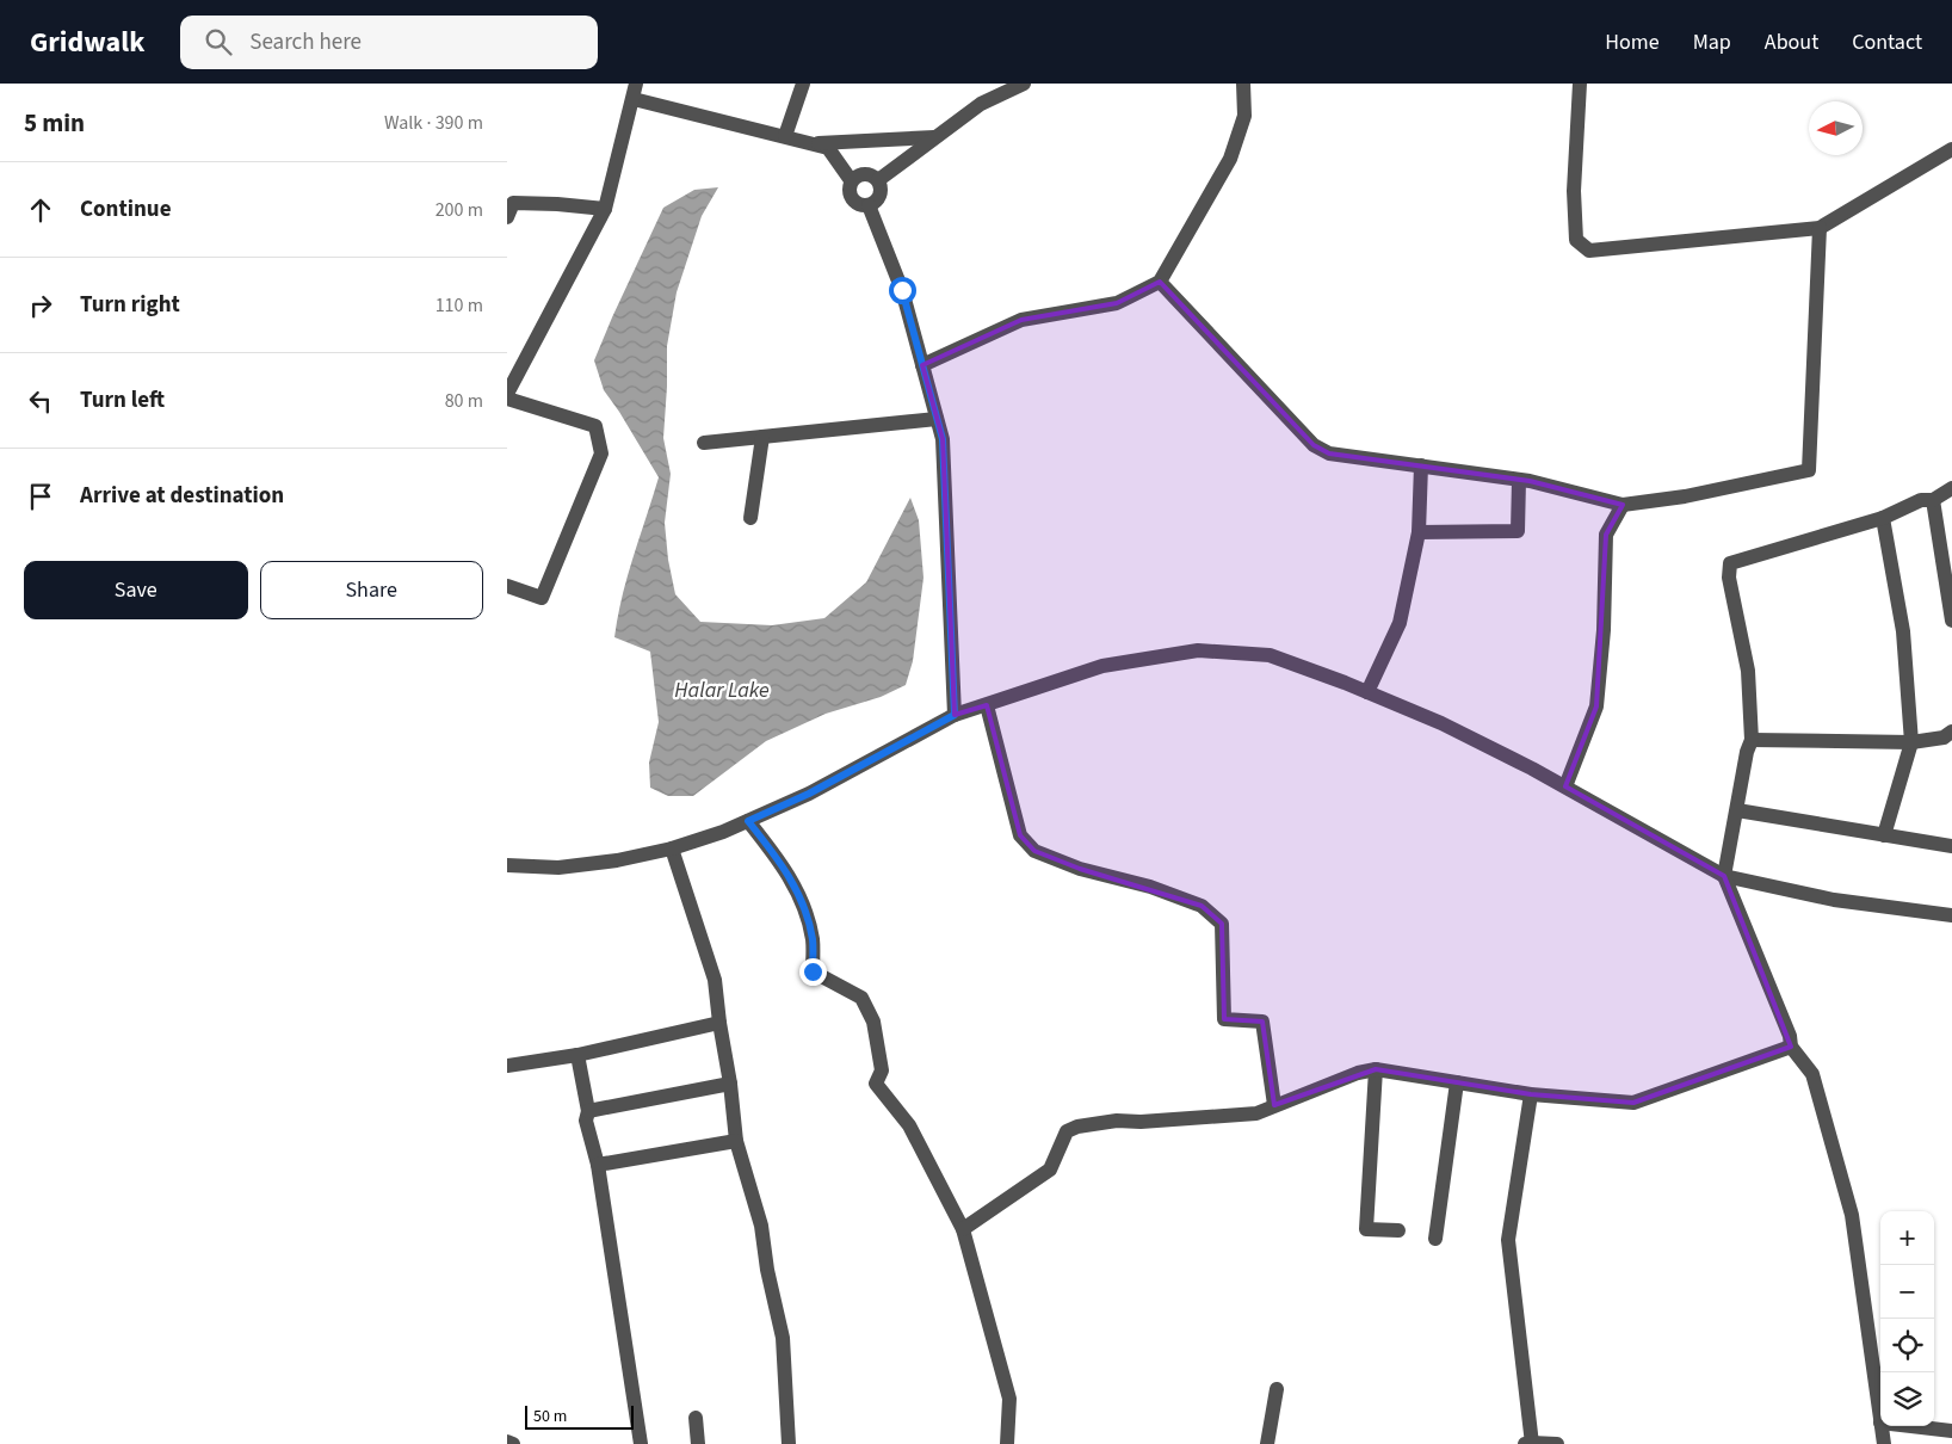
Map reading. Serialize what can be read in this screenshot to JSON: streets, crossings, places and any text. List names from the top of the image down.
{
  "water": ["Halar Lake"],
  "scale_bar": "50 m",
  "north": "left",
  "page": {
    "header": "Gridwalk",
    "search": "Search here",
    "nav": [
      "Home",
      "Map",
      "About",
      "Contact"
    ],
    "heading": ["5 min", "Walk · 390 m"],
    "list": [
      ["Continue", "200 m"],
      ["Turn right", "110 m"],
      ["Turn left", "80 m"],
      "Arrive at destination"
    ],
    "buttons": ["Save", "Share"],
    "map_buttons": ["+", "−"],
    "scale": "50 m"
  }
}
